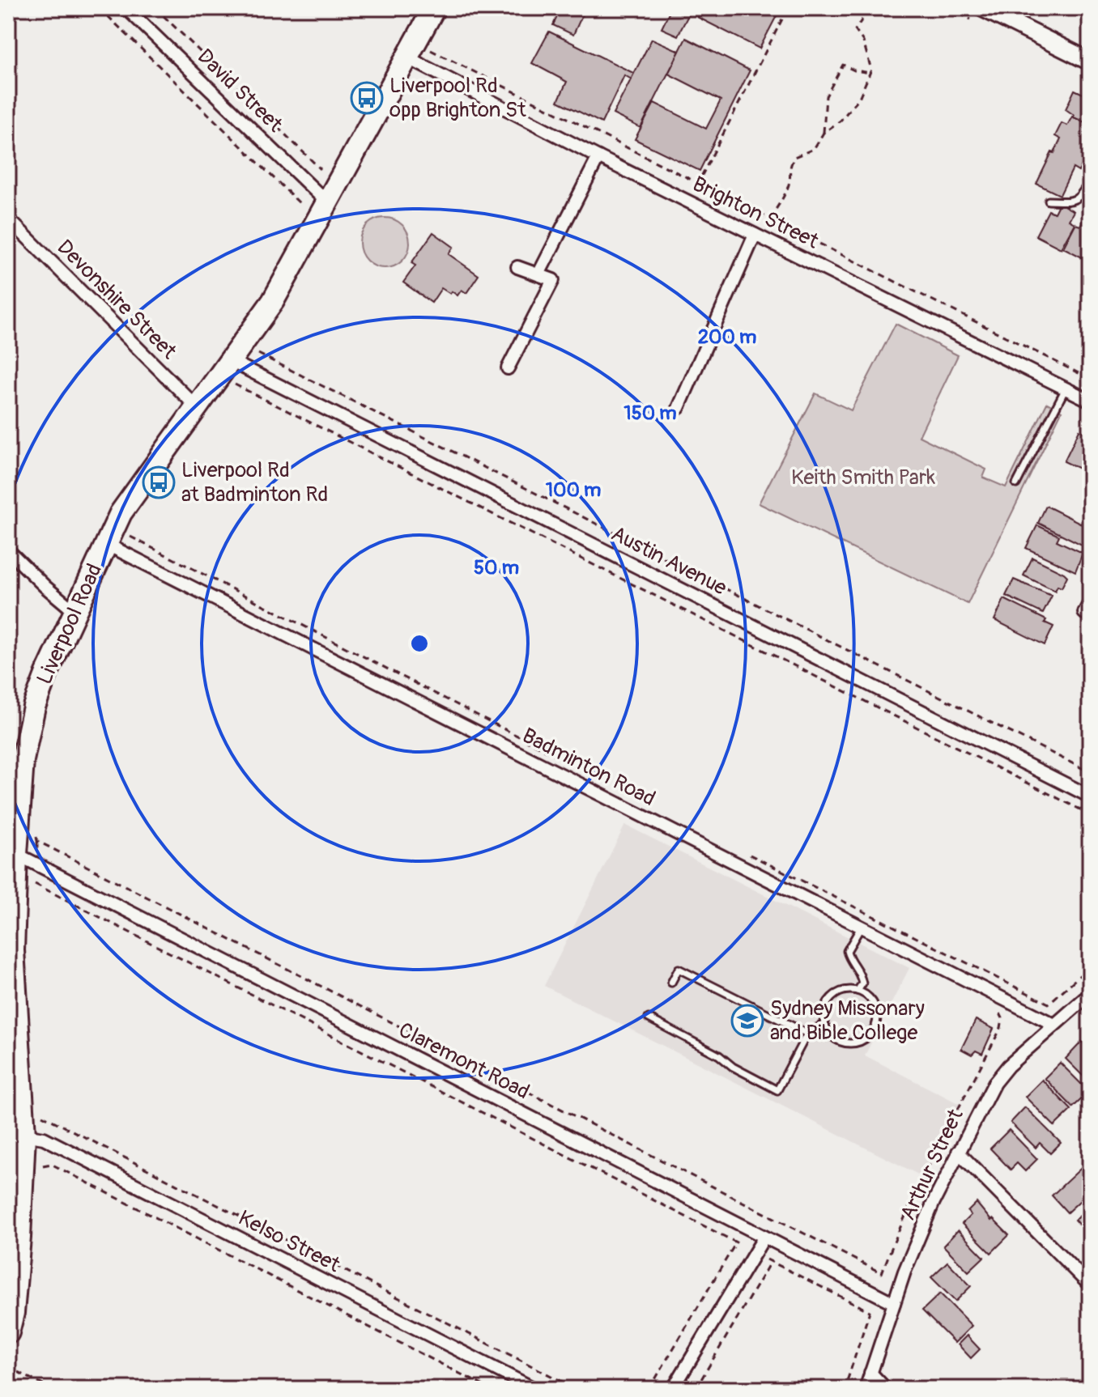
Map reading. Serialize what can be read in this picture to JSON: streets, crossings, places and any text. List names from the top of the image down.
{
  "streets": {
    "highway": ["Liverpool Road"],
    "street": [
      "David Street",
      "Brighton Street",
      "Devonshire Street",
      "Austin Avenue",
      "Badminton Road",
      "Claremont Road",
      "Arthur Street",
      "Kelso Street"
    ]
  },
  "crossings": [
    ["David Street", "Liverpool Road"],
    ["Brighton Street", "Liverpool Road"],
    ["Devonshire Street", "Liverpool Road"],
    ["Austin Avenue", "Liverpool Road"],
    ["Liverpool Road", "Badminton Road"],
    ["Liverpool Road", "Claremont Road"],
    ["Liverpool Road", "Kelso Street"],
    ["Badminton Road", "Arthur Street"],
    ["Claremont Road", "Arthur Street"]
  ],
  "parks": ["Keith Smith Park"],
  "places": {
    "bus stop": ["Liverpool Rd opp Brighton St", "Liverpool Rd at Badminton Rd"],
    "school or university": ["Sydney Missonary and Bible College"]
  },
  "rings": [
    "200 m",
    "150 m",
    "100 m",
    "50 m"
  ]
}
